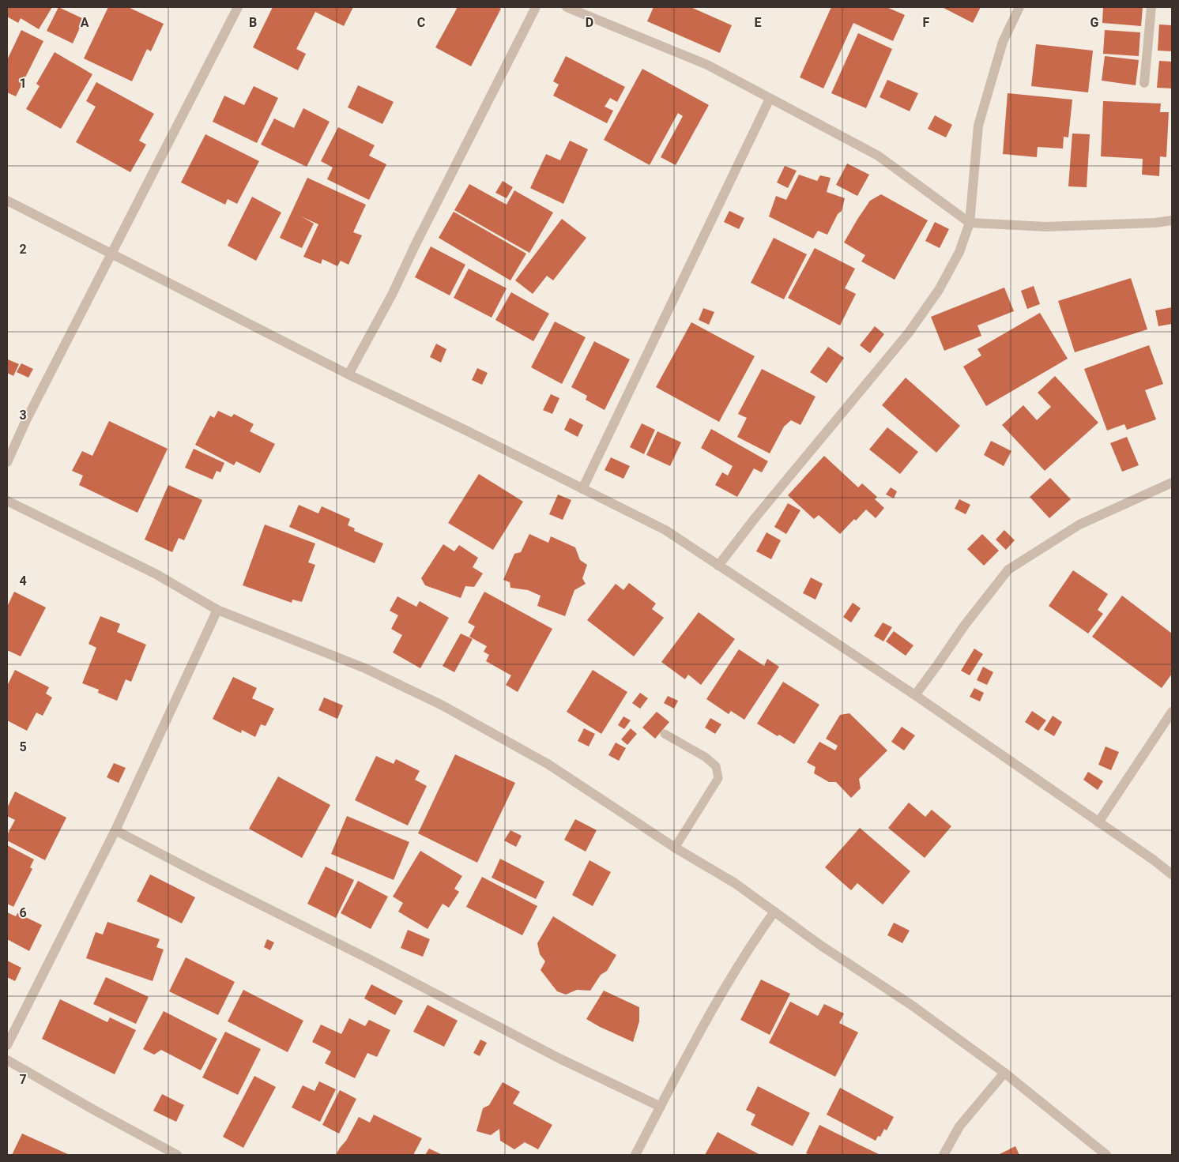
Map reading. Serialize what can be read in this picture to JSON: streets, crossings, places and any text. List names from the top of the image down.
{
  "grid": {
    "columns": [
      "A",
      "B",
      "C",
      "D",
      "E",
      "F",
      "G"
    ],
    "rows": [
      "1",
      "2",
      "3",
      "4",
      "5",
      "6",
      "7"
    ]
  }
}
